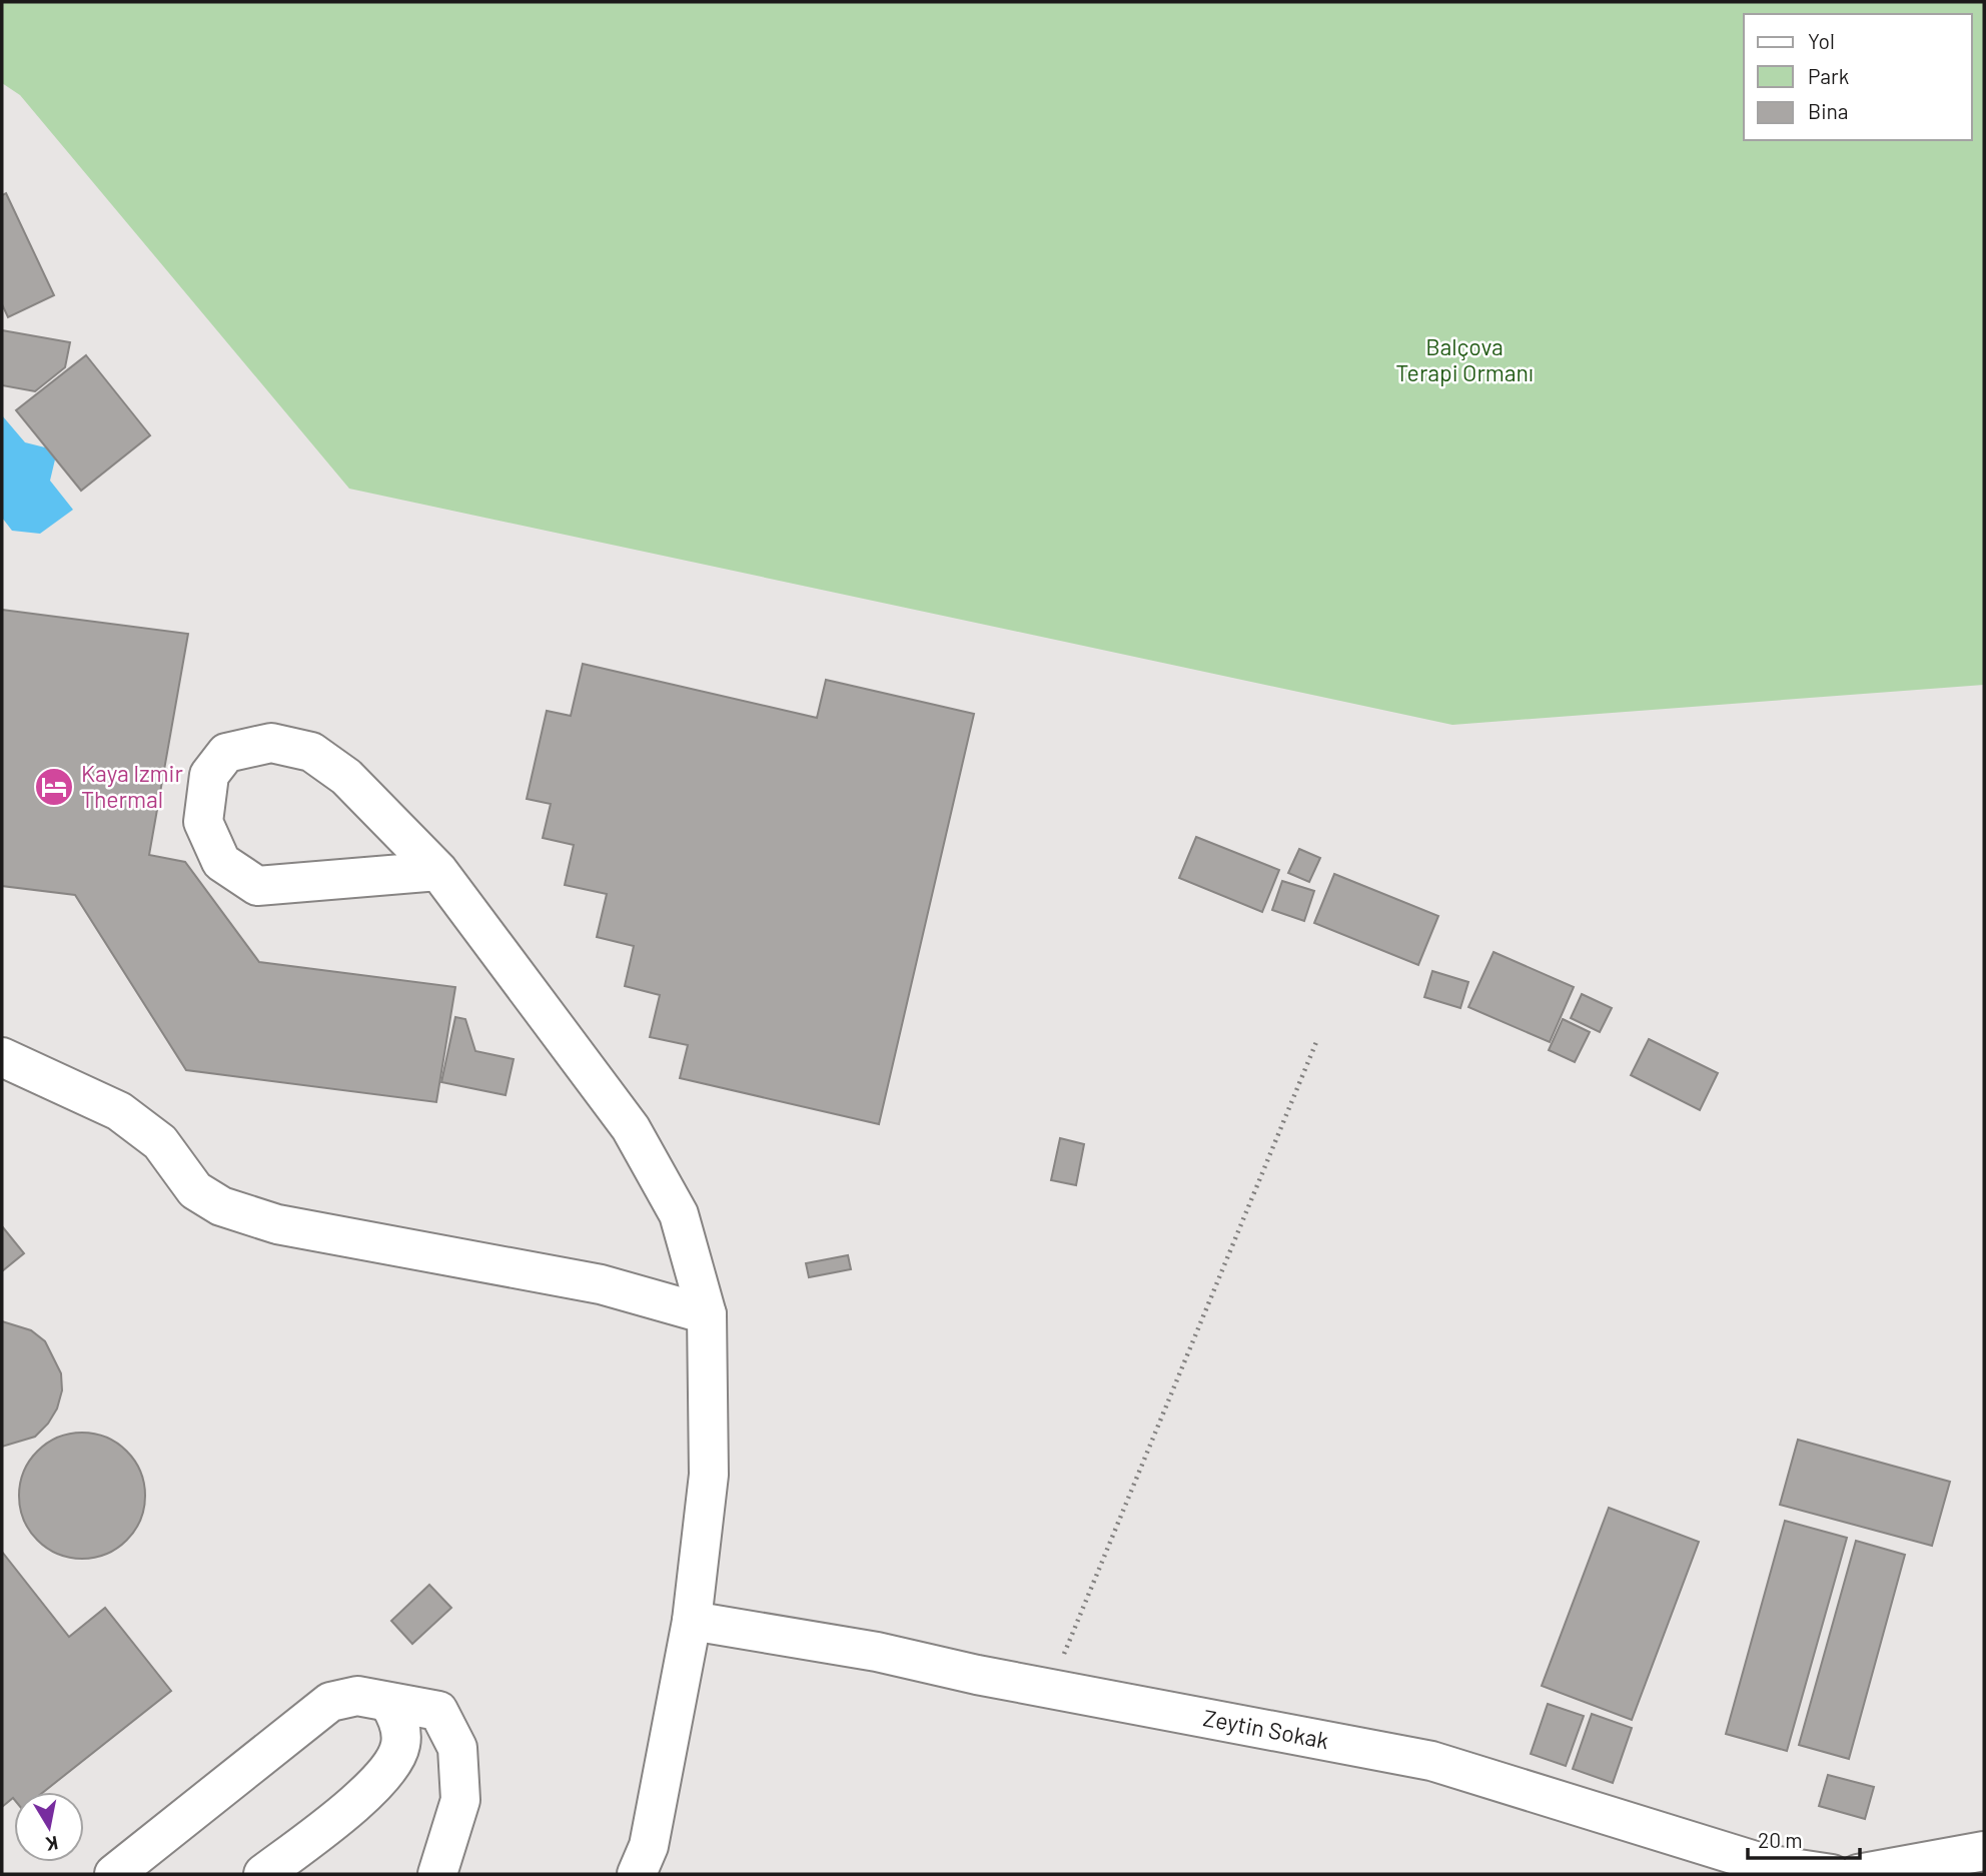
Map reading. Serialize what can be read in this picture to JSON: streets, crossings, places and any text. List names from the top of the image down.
{
  "streets": {
    "street": ["Zeytin Sokak"]
  },
  "parks": ["Balçova Terapi Ormanı"],
  "places": {
    "hotel": ["Kaya Izmir Thermal"]
  },
  "legend": ["Yol", "Park", "Bina"],
  "scale_bar": "20 m",
  "north": "bottom"
}
